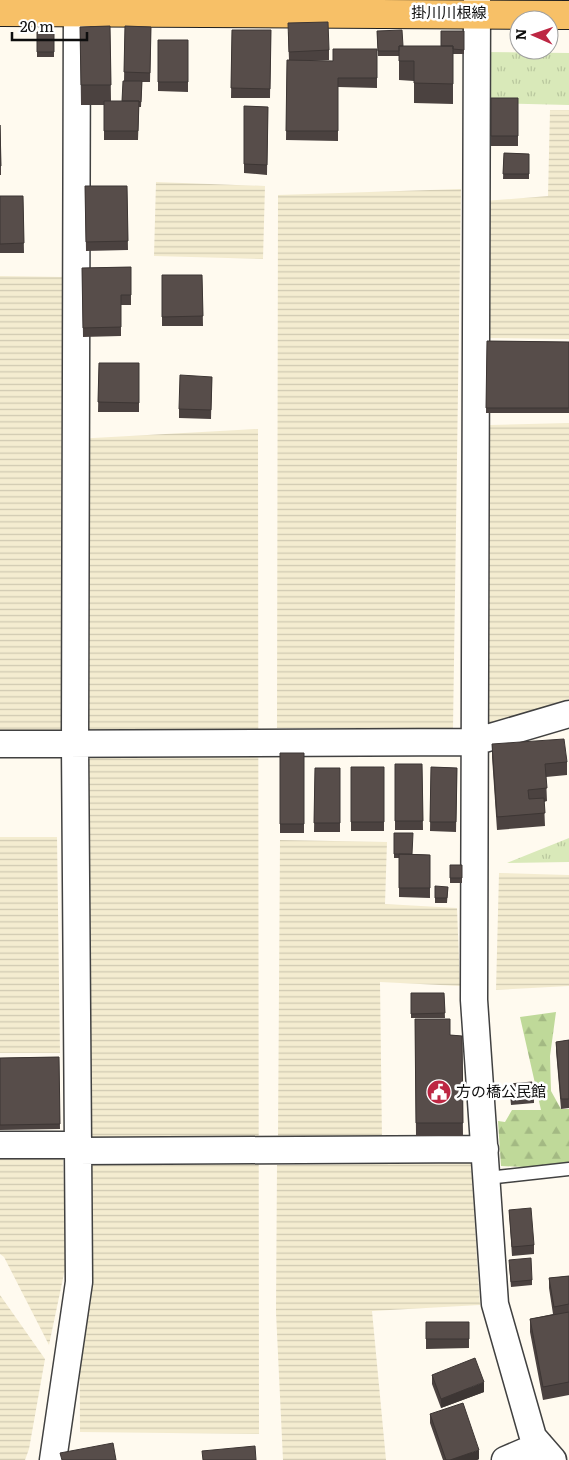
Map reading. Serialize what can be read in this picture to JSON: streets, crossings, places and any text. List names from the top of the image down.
{
  "streets": {
    "main road": ["掛川川根線"]
  },
  "places": {
    "public building": ["方の橋公民館"]
  },
  "scale_bar": "20 m",
  "north": "left"
}
